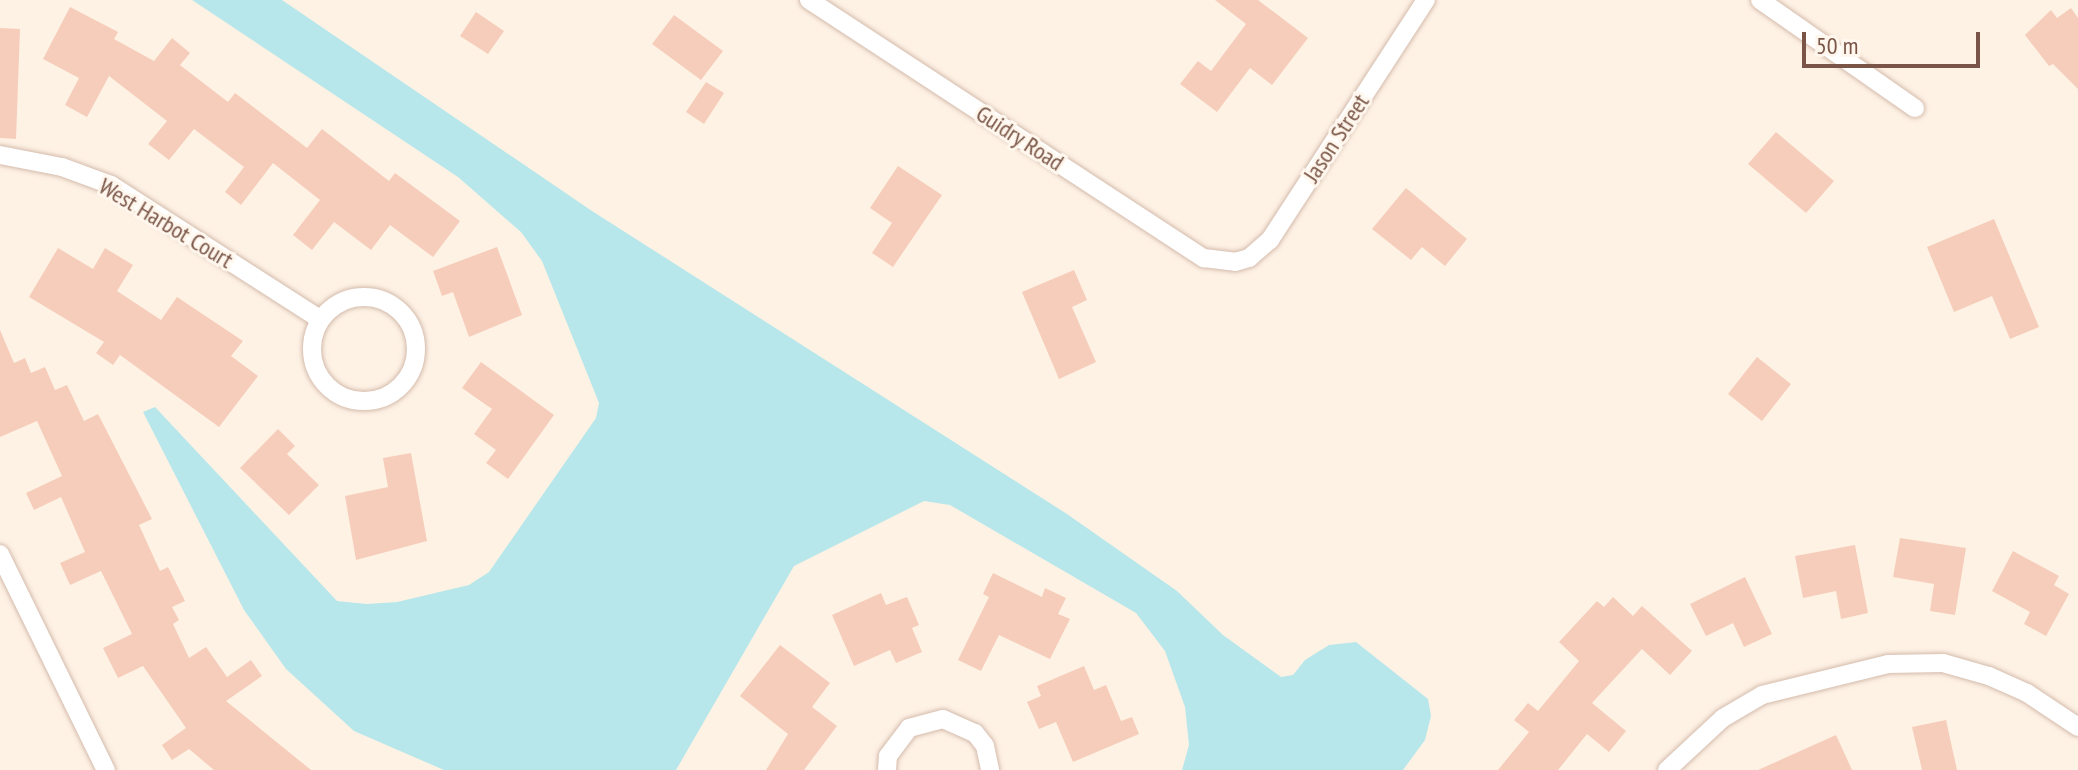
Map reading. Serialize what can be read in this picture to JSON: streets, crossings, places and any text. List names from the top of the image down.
{
  "streets": {
    "street": ["Guidry Road", "Jason Street", "West Harbot Court"]
  },
  "crossings": [
    ["Guidry Road", "Jason Street"]
  ],
  "scale_bar": "50 m"
}
